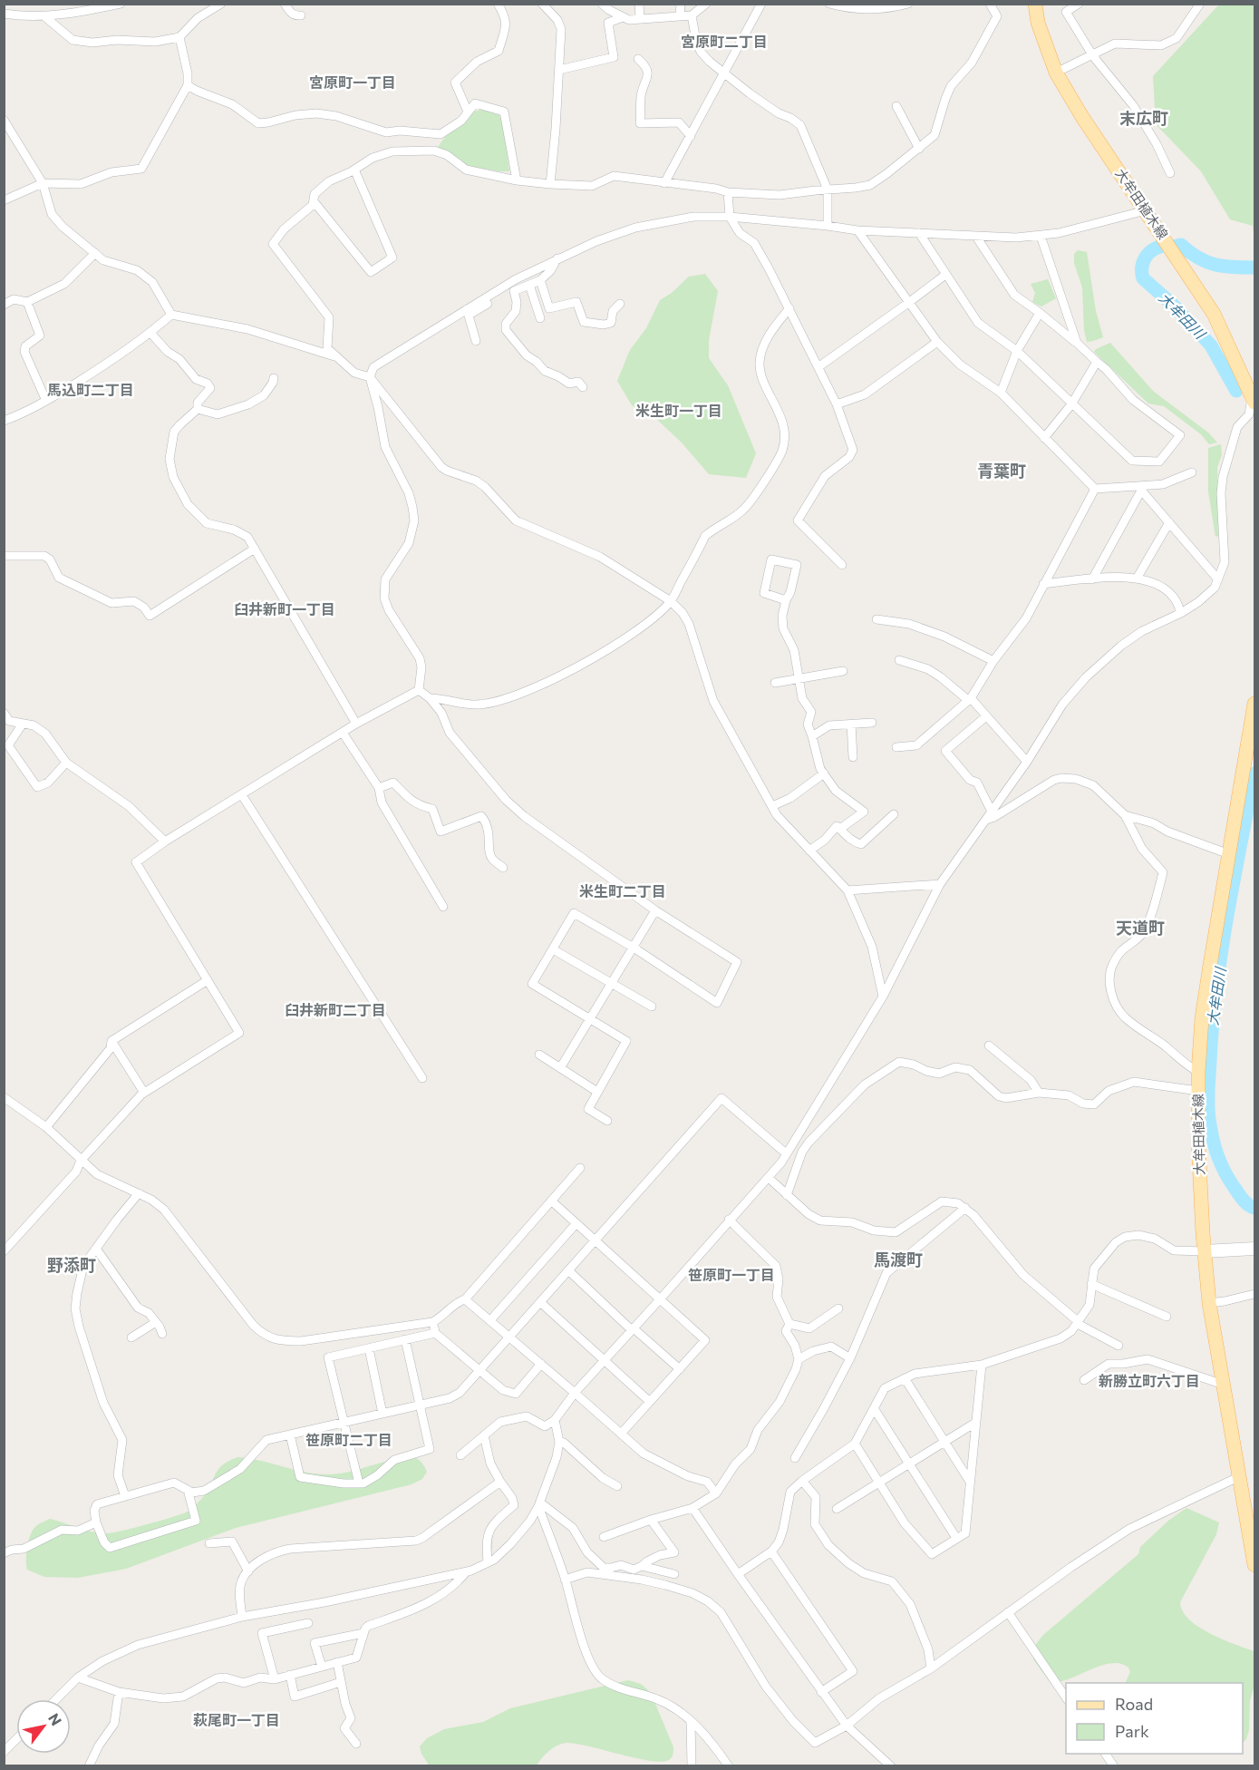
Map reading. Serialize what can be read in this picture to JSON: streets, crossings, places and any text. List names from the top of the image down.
{
  "streets": {
    "main road": ["大牟田植木線"]
  },
  "districts": [
    "宮原町二丁目",
    "宮原町一丁目",
    "末広町",
    "馬込町二丁目",
    "米生町一丁目",
    "青葉町",
    "臼井新町一丁目",
    "米生町二丁目",
    "天道町",
    "臼井新町二丁目",
    "馬渡町",
    "野添町",
    "笹原町一丁目",
    "新勝立町六丁目",
    "笹原町二丁目",
    "萩尾町一丁目"
  ],
  "water": ["大牟田川"],
  "legend": ["Road", "Park"],
  "north": "top right"
}
